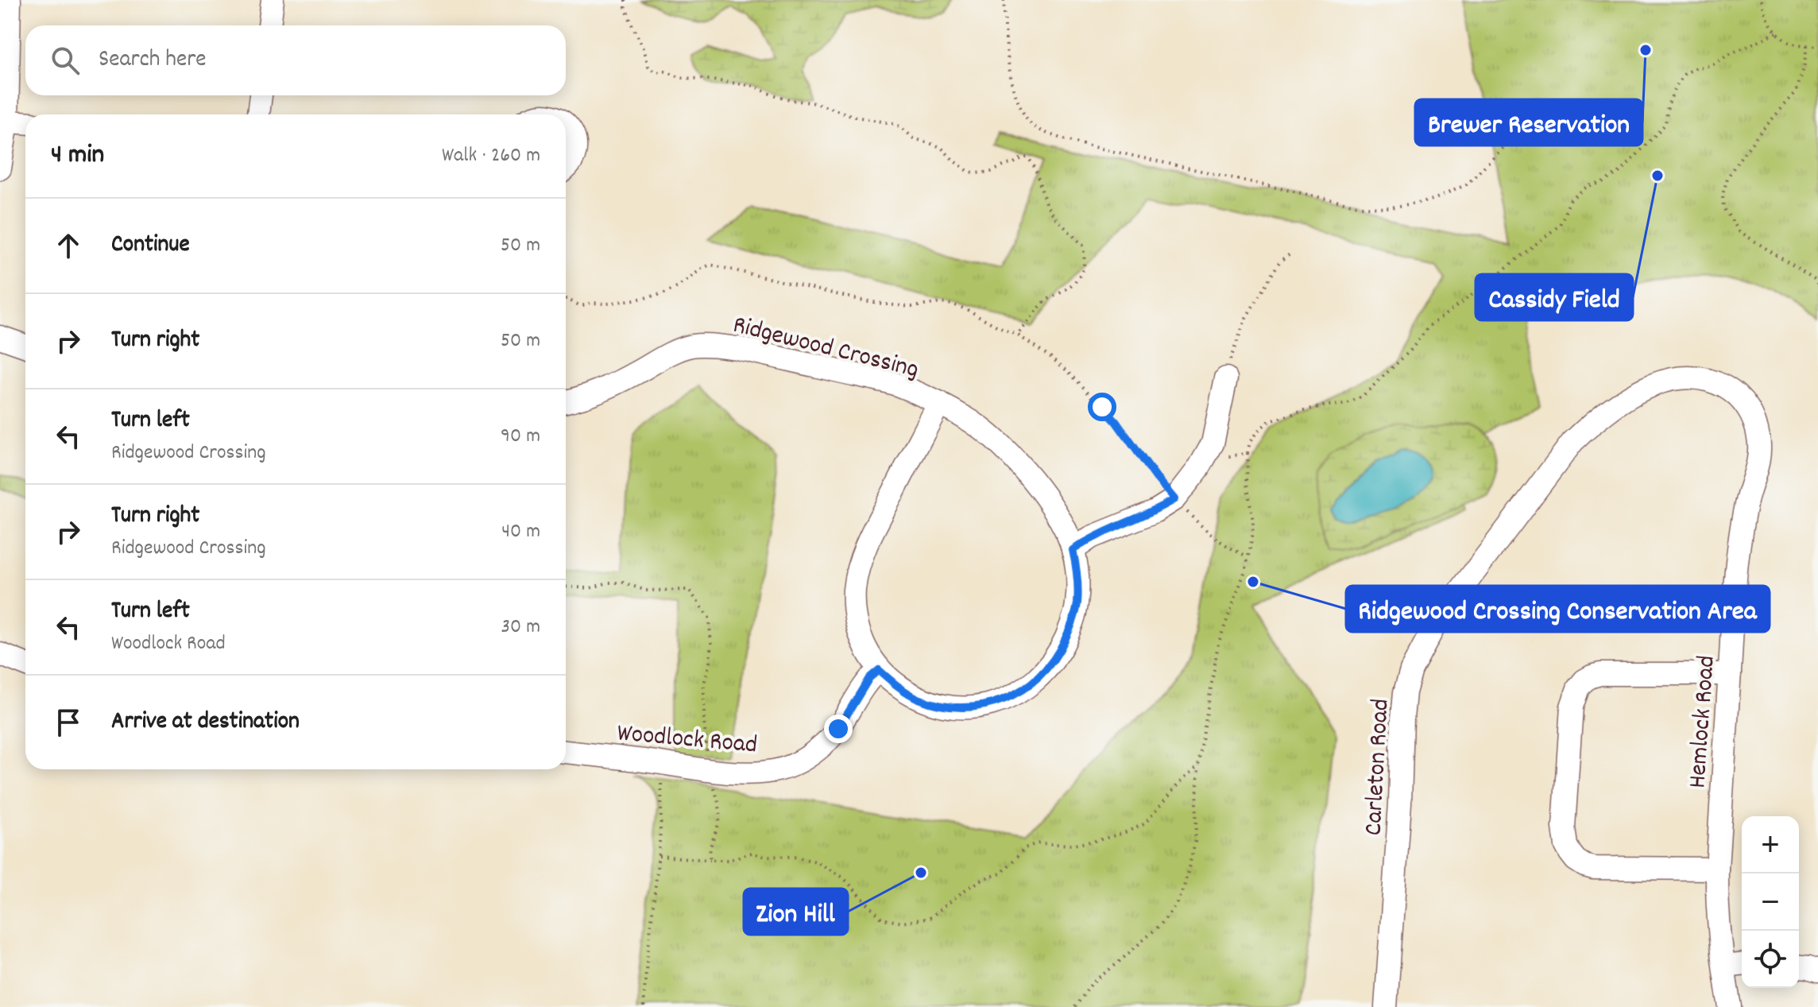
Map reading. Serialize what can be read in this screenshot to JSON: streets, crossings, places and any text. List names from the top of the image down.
{
  "streets": {
    "street": [
      "Ridgewood Crossing",
      "Hemlock Road",
      "Woodlock Road",
      "Carleton Road"
    ]
  },
  "crossings": [
    ["Ridgewood Crossing", "Woodlock Road"],
    ["Hemlock Road", "Carleton Road"]
  ],
  "places": [
    "Brewer Reservation",
    "Cassidy Field",
    "Ridgewood Crossing Conservation Area",
    "Zion Hill"
  ],
  "page": {
    "search": "Search here",
    "heading": ["4 min", "Walk · 260 m"],
    "list": [
      ["Continue", "50 m"],
      ["Turn right", "50 m"],
      ["Turn left", "Ridgewood Crossing", "90 m"],
      ["Turn right", "Ridgewood Crossing", "40 m"],
      ["Turn left", "Woodlock Road", "30 m"],
      "Arrive at destination"
    ],
    "map_buttons": ["+", "−"]
  }
}
